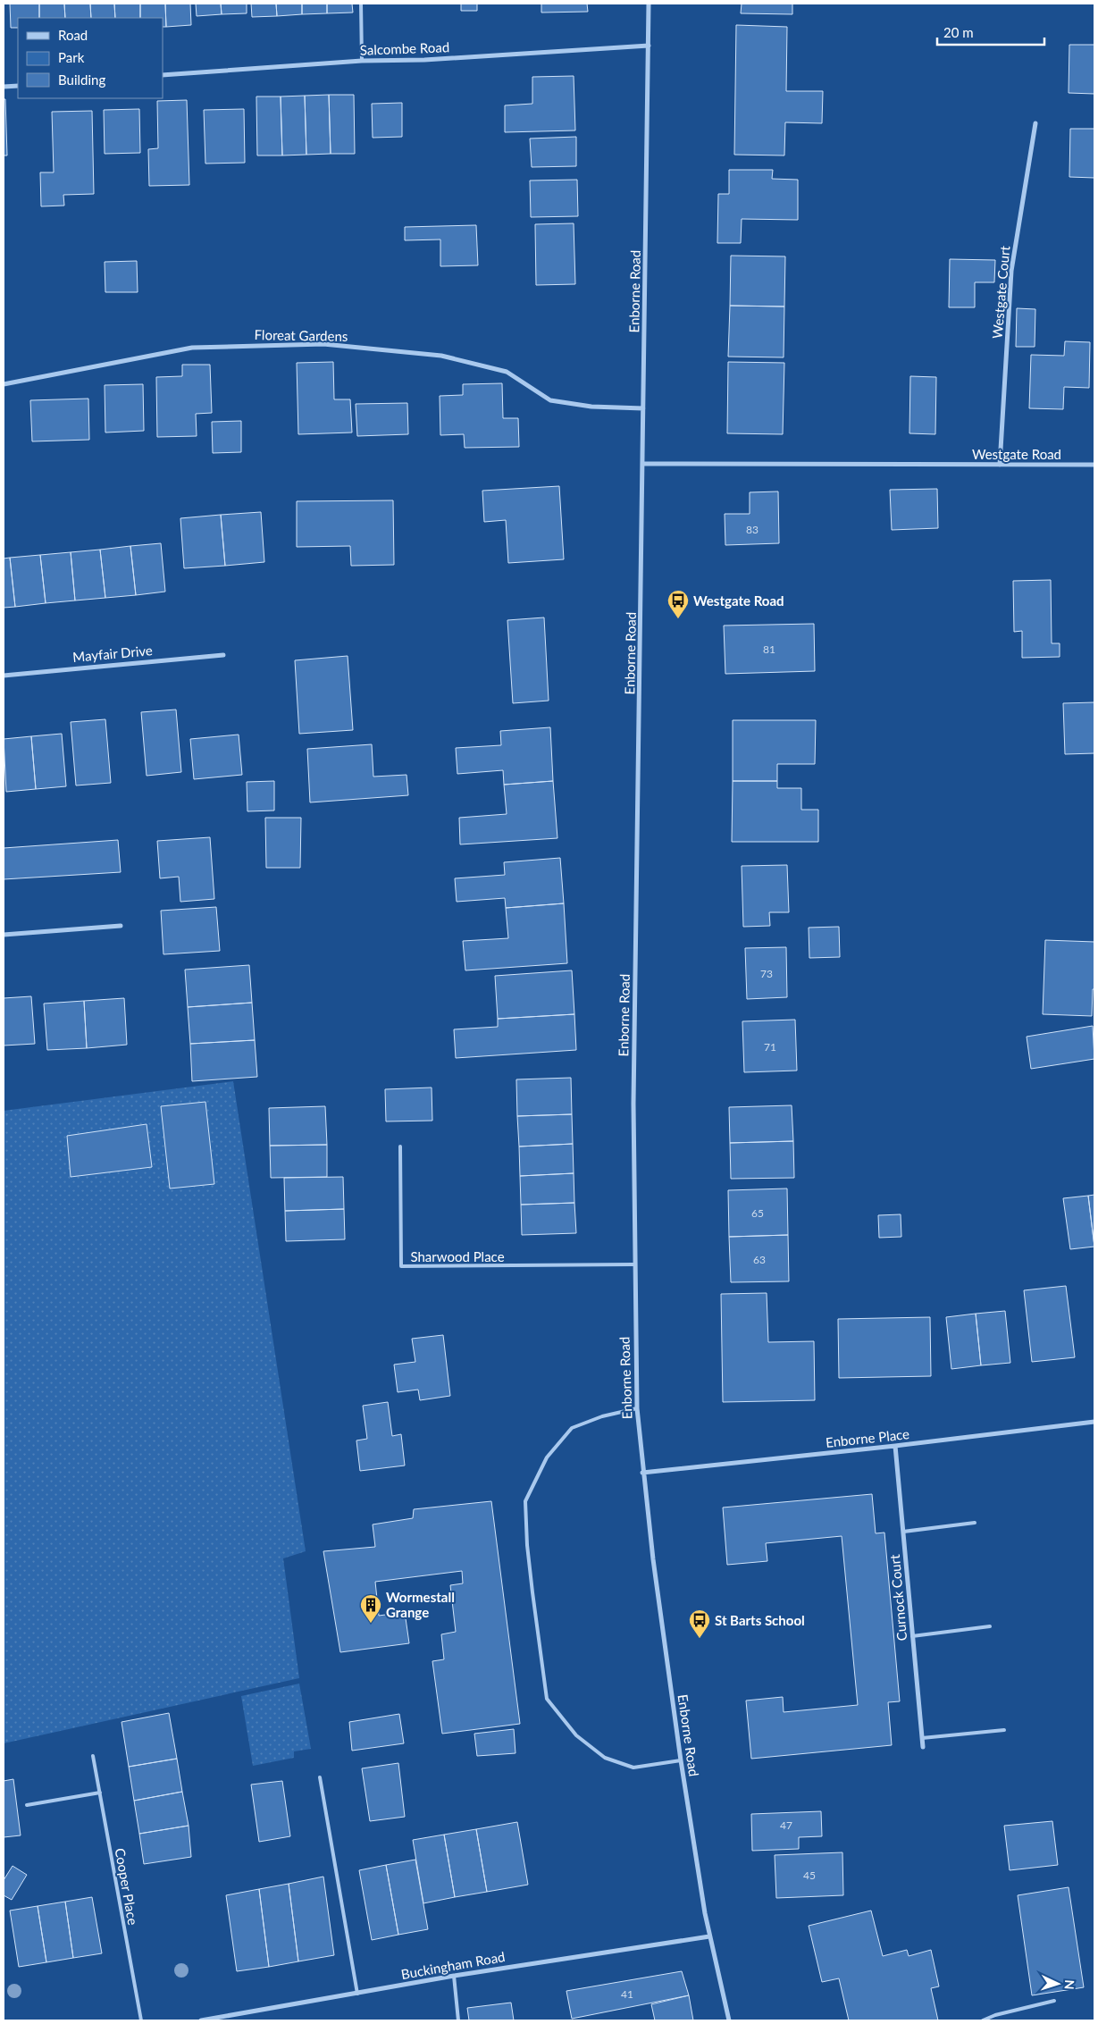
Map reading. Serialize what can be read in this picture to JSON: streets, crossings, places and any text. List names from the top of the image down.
{
  "streets": {
    "street": [
      "Salcombe Road",
      "Enborne Road",
      "Westgate Court",
      "Floreat Gardens",
      "Westgate Road",
      "Mayfair Drive",
      "Enborne Place",
      "Curnock Court",
      "Buckingham Road"
    ],
    "lane": ["Sharwood Place", "Cooper Place"]
  },
  "crossings": [
    ["Salcombe Road", "Enborne Road"],
    ["Enborne Road", "Floreat Gardens"],
    ["Enborne Road", "Westgate Road"],
    ["Enborne Road", "Sharwood Place"],
    ["Enborne Road", "Enborne Place"],
    ["Enborne Road", "Buckingham Road"],
    ["Westgate Court", "Westgate Road"],
    ["Enborne Place", "Curnock Court"]
  ],
  "places": {
    "bus stop": ["Westgate Road", "St Barts School"],
    "building": ["Wormestall Grange"]
  },
  "house_numbers": [
    "83",
    "81",
    "73",
    "71",
    "65",
    "63",
    "47",
    "45",
    "41"
  ],
  "legend": ["Road", "Park", "Building"],
  "scale_bar": "20 m",
  "north": "right"
}
